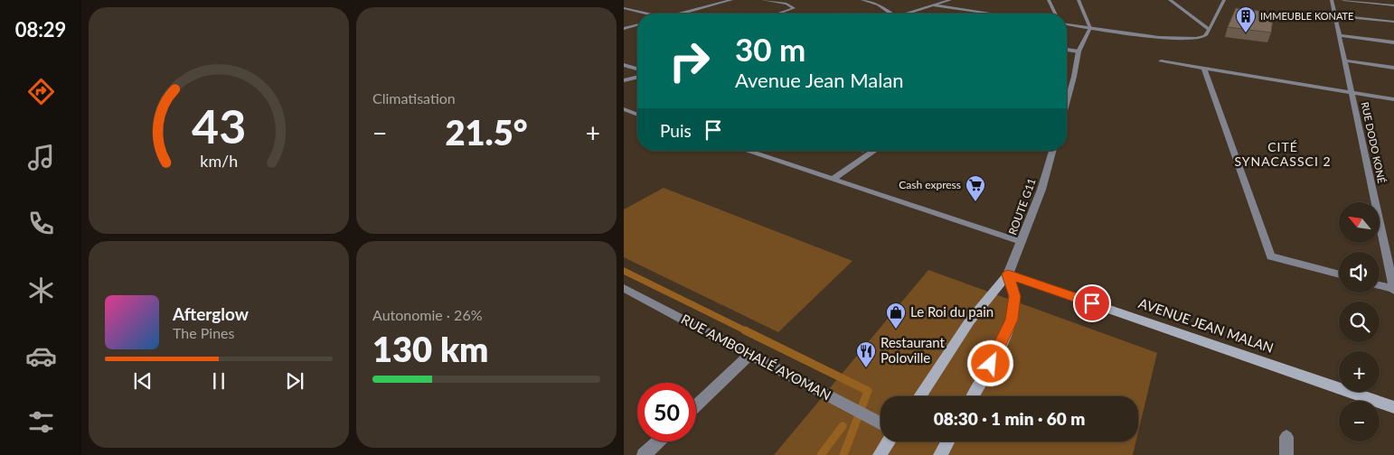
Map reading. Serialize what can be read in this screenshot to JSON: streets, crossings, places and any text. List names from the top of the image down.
{
  "streets": {
    "main road": ["AVENUE JEAN MALAN"],
    "street": ["RUE DODO KONÉ", "ROUTE G11", "RUE AMBOHALÉ AYOMAN"]
  },
  "crossings": [
    ["ROUTE G11", "AVENUE JEAN MALAN"]
  ],
  "districts": ["CITÉ SYNACASSCI 2"],
  "places": {
    "building": ["IMMEUBLE KONATE"],
    "supermarket": ["Cash express"],
    "shop": ["Le Roi du pain"],
    "restaurant": ["Restaurant Poloville"]
  },
  "north": "top left",
  "page": {
    "tabs": "08:29",
    "tile": [
      "Climatisation",
      ["Autonomie · 26%", "130 km"]
    ],
    "turn": ["30 m", "Avenue Jean Malan"],
    "then": "Puis",
    "heat": ["−", "21.5°", "+"],
    "map_buttons": ["+", "−"],
    "song": ["Afterglow", "The Pines"],
    "limit": "50",
    "trip": "08:30 · 1 min · 60 m",
    "gauge": ["43", "km/h"]
  }
}
